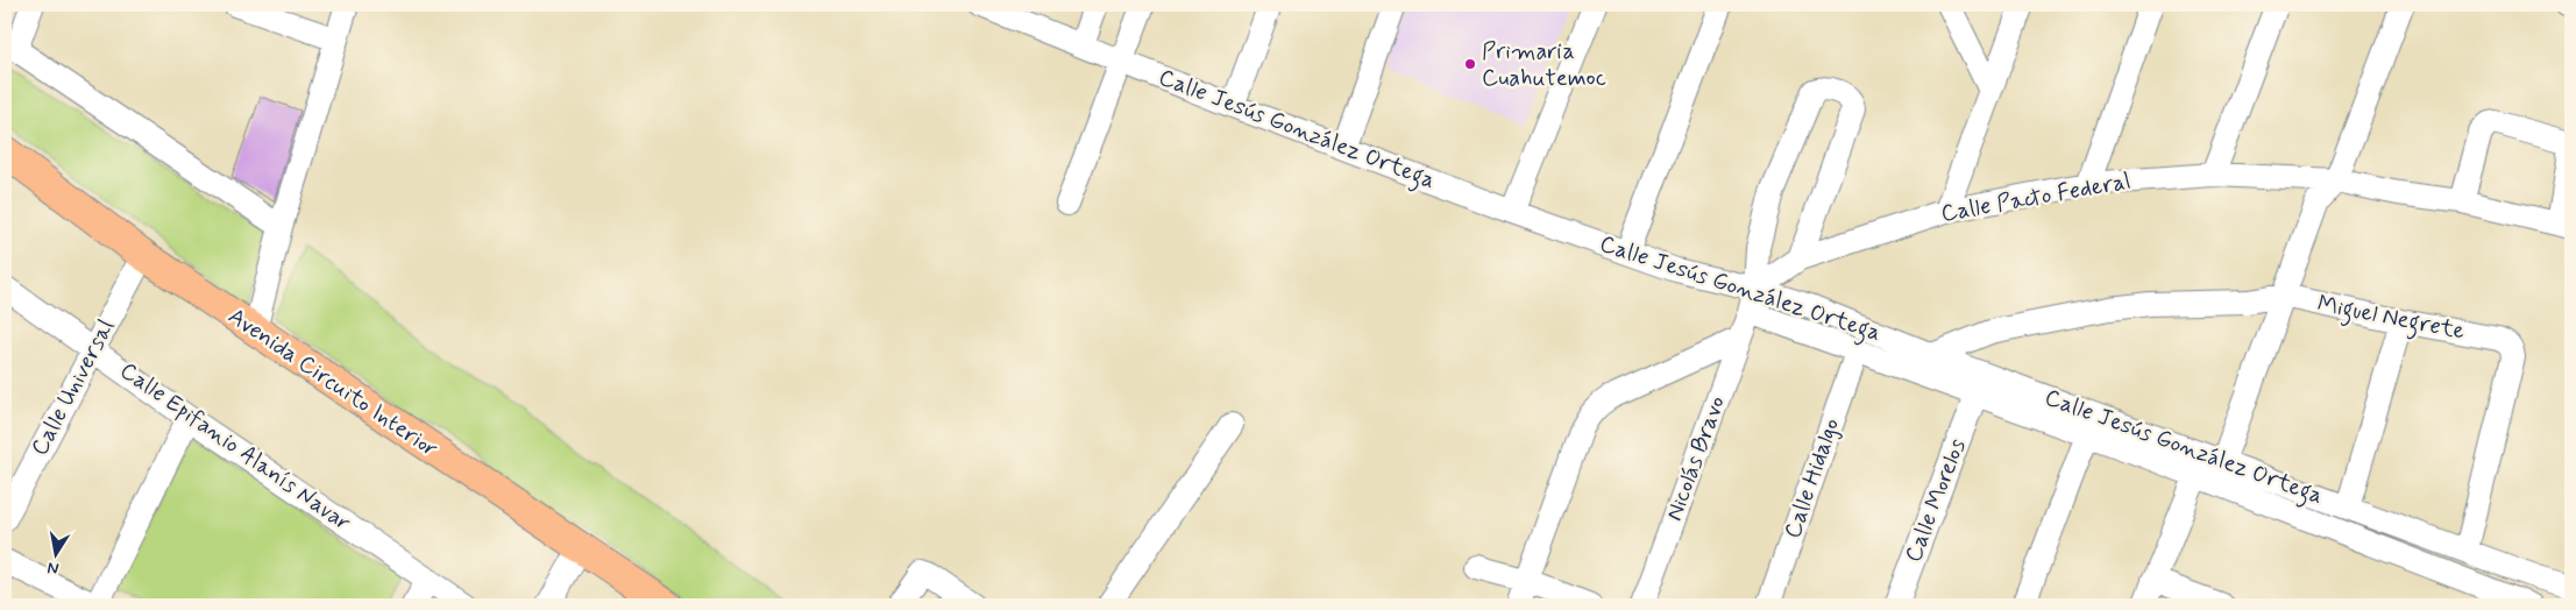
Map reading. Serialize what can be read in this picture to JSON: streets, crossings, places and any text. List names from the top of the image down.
{
  "streets": {
    "main road": ["Avenida Circuito Interior"],
    "street": [
      "Calle Jesús González Ortega",
      "Calle Pacto Federal",
      "Miguel Negrete",
      "Calle Universal",
      "Calle Epifanio Alanís Navar",
      "Nicolás Bravo",
      "Calle Hidalgo",
      "Calle Morelos"
    ]
  },
  "crossings": [
    ["Calle Jesús González Ortega", "Calle Pacto Federal"],
    ["Calle Jesús González Ortega", "Miguel Negrete"],
    ["Calle Jesús González Ortega", "Nicolás Bravo"],
    ["Calle Jesús González Ortega", "Calle Hidalgo"],
    ["Calle Jesús González Ortega", "Calle Morelos"],
    ["Calle Pacto Federal", "Nicolás Bravo"],
    ["Avenida Circuito Interior", "Calle Universal"],
    ["Calle Universal", "Calle Epifanio Alanís Navar"]
  ],
  "places": ["Primaria Cuahutemoc"],
  "north": "bottom"
}
